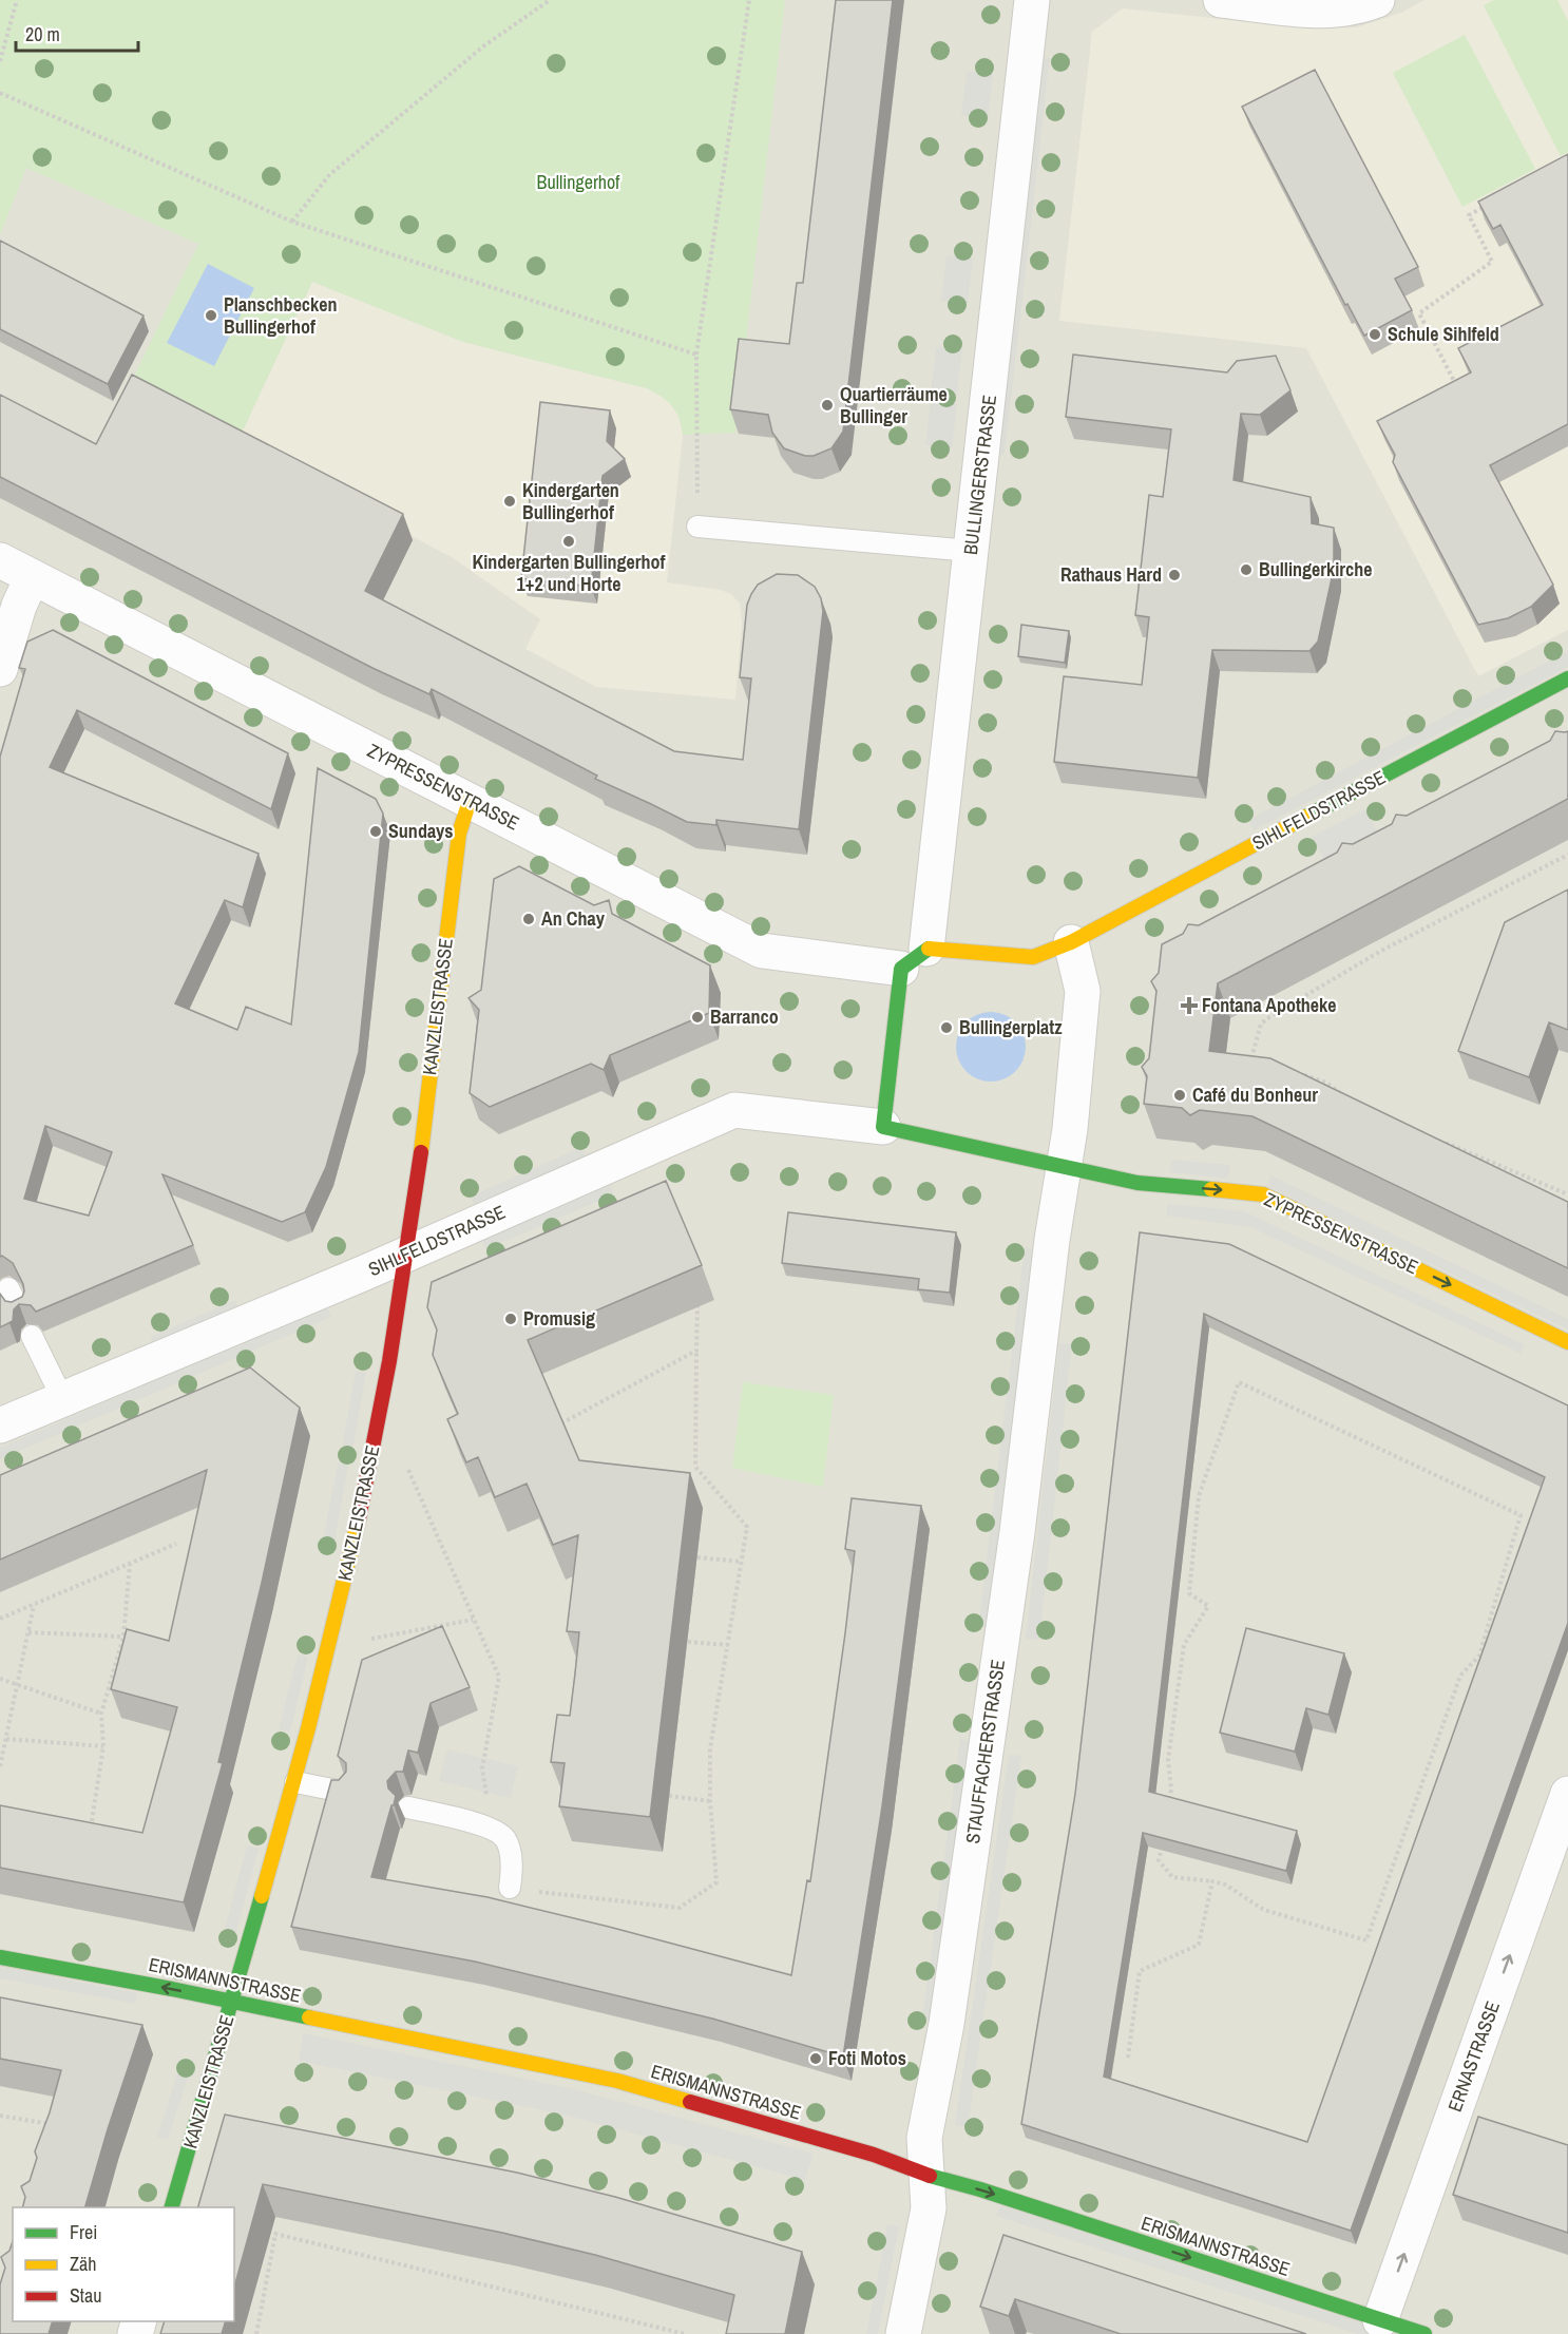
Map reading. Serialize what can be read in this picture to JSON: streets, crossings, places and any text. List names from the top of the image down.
{
  "streets": {
    "street": [
      "BULLINGERSTRASSE",
      "ZYPRESSENSTRASSE",
      "SIHLFELDSTRASSE",
      "KANZLEISTRASSE",
      "STAUFFACHERSTRASSE",
      "ERISMANNSTRASSE",
      "ERNASTRASSE"
    ]
  },
  "crossings": [
    ["BULLINGERSTRASSE", "ZYPRESSENSTRASSE"],
    ["ZYPRESSENSTRASSE", "KANZLEISTRASSE"],
    ["ZYPRESSENSTRASSE", "STAUFFACHERSTRASSE"],
    ["SIHLFELDSTRASSE", "KANZLEISTRASSE"],
    ["KANZLEISTRASSE", "ERISMANNSTRASSE"],
    ["STAUFFACHERSTRASSE", "ERISMANNSTRASSE"],
    ["ERISMANNSTRASSE", "ERNASTRASSE"]
  ],
  "one_way": ["ERNASTRASSE"],
  "parks": ["Bullingerhof"],
  "places": {
    "other": [
      "Planschbecken Bullingerhof",
      "Schule Sihlfeld",
      "Quartierräume Bullinger",
      "Kindergarten Bullingerhof",
      "Kindergarten Bullingerhof 1+2 und Horte",
      "Bullingerkirche",
      "Rathaus Hard",
      "Sundays",
      "An Chay",
      "Barranco",
      "Bullingerplatz",
      "Café du Bonheur",
      "Promusig",
      "Foti Motos"
    ],
    "health": ["Fontana Apotheke"]
  },
  "legend": ["Frei", "Zäh", "Stau"],
  "scale_bar": "20 m"
}
